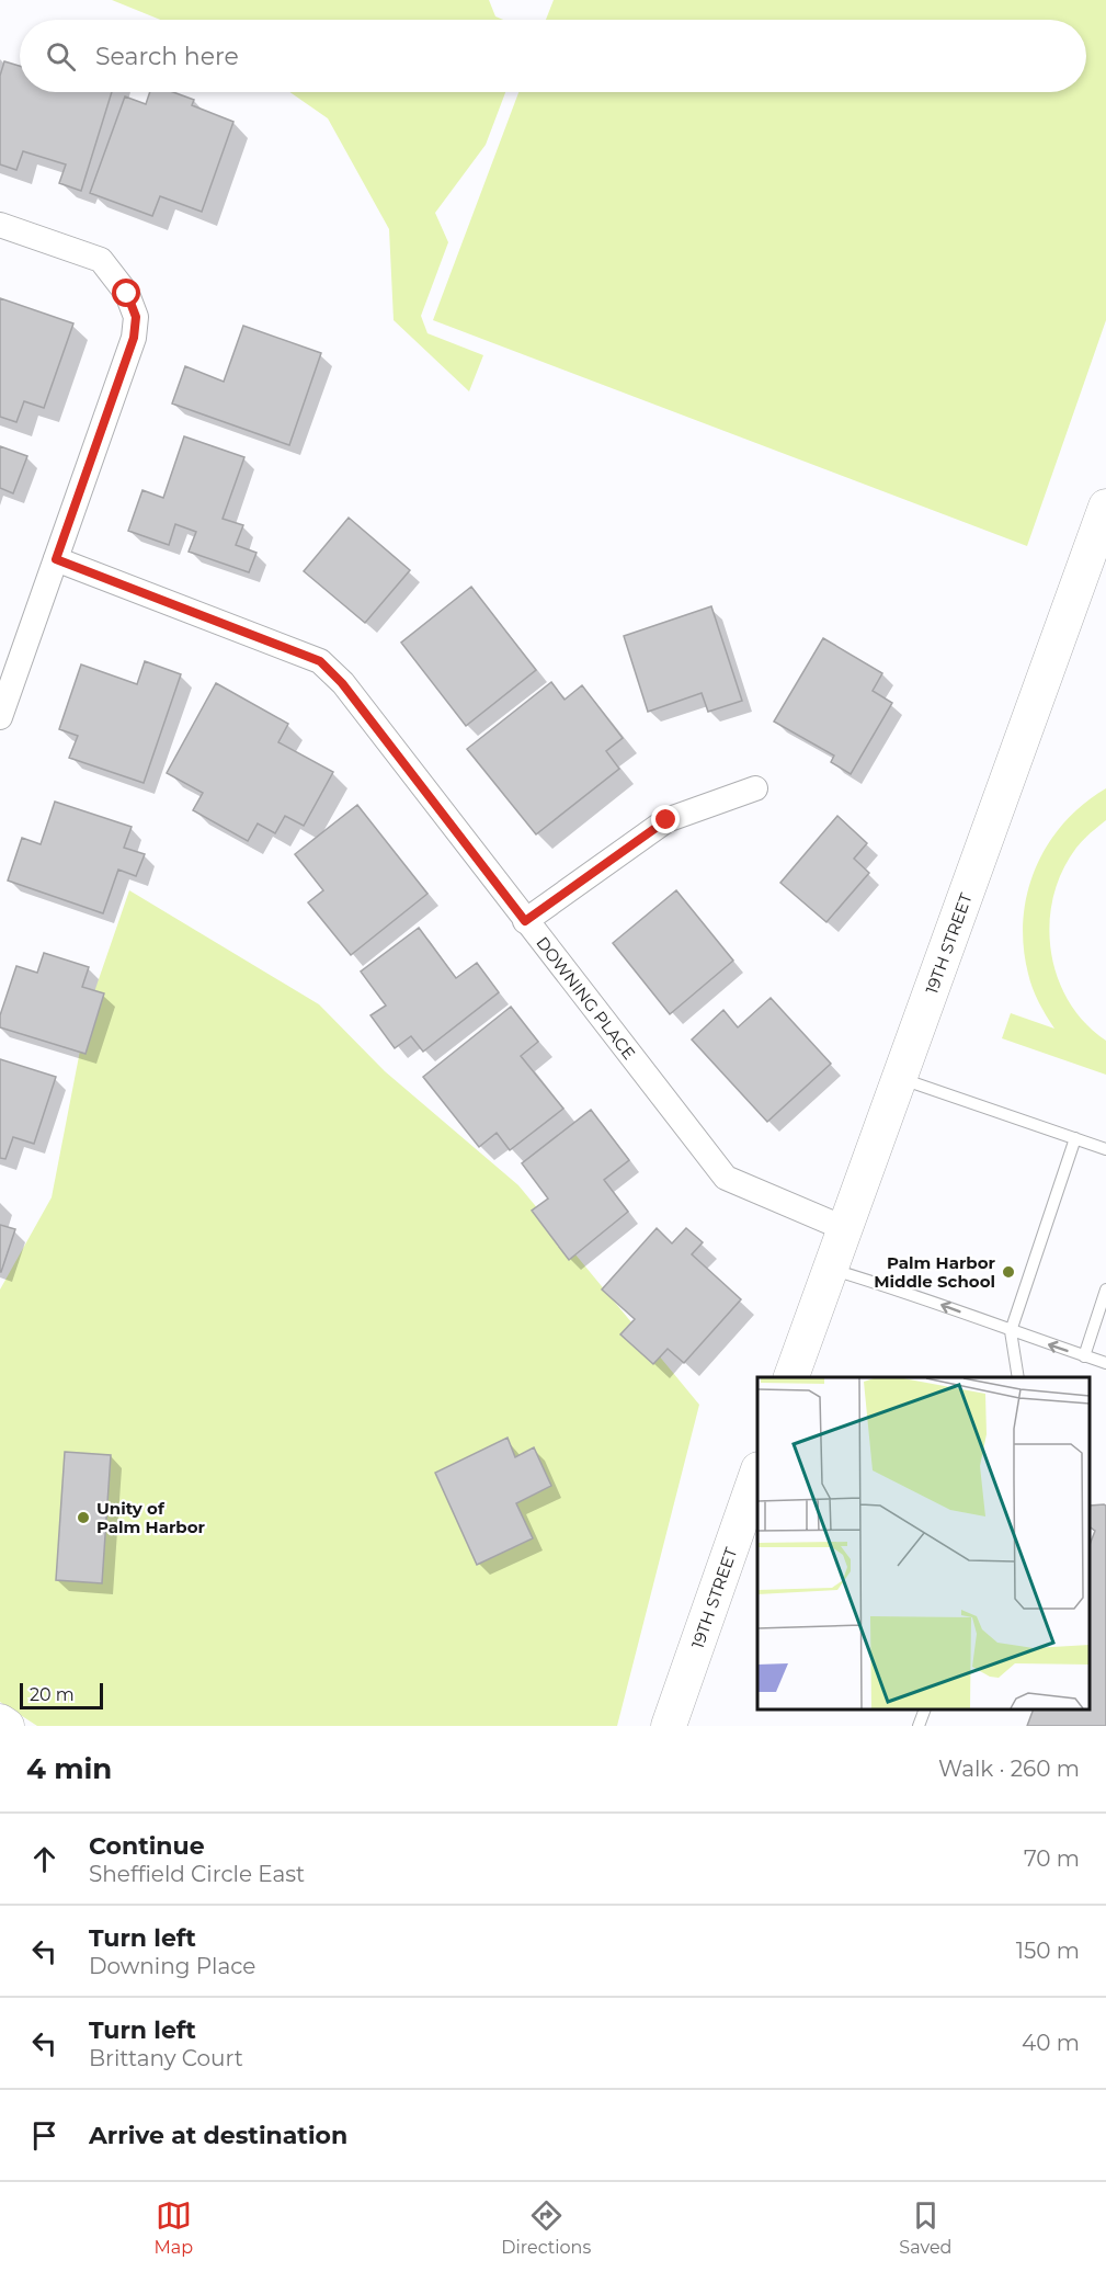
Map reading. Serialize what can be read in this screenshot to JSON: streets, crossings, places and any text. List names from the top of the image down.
{
  "streets": {
    "street": ["19TH STREET", "DOWNING PLACE"]
  },
  "crossings": [
    ["19TH STREET", "DOWNING PLACE"]
  ],
  "places": ["Palm Harbor Middle School", "Unity of Palm Harbor"],
  "scale_bar": "20 m",
  "page": {
    "search": "Search here",
    "scale": "20 m",
    "heading": ["4 min", "Walk · 260 m"],
    "list": [
      ["Continue", "Sheffield Circle East", "70 m"],
      ["Turn left", "Downing Place", "150 m"],
      ["Turn left", "Brittany Court", "40 m"],
      "Arrive at destination"
    ],
    "nav": ["Map", "Directions", "Saved"]
  }
}
